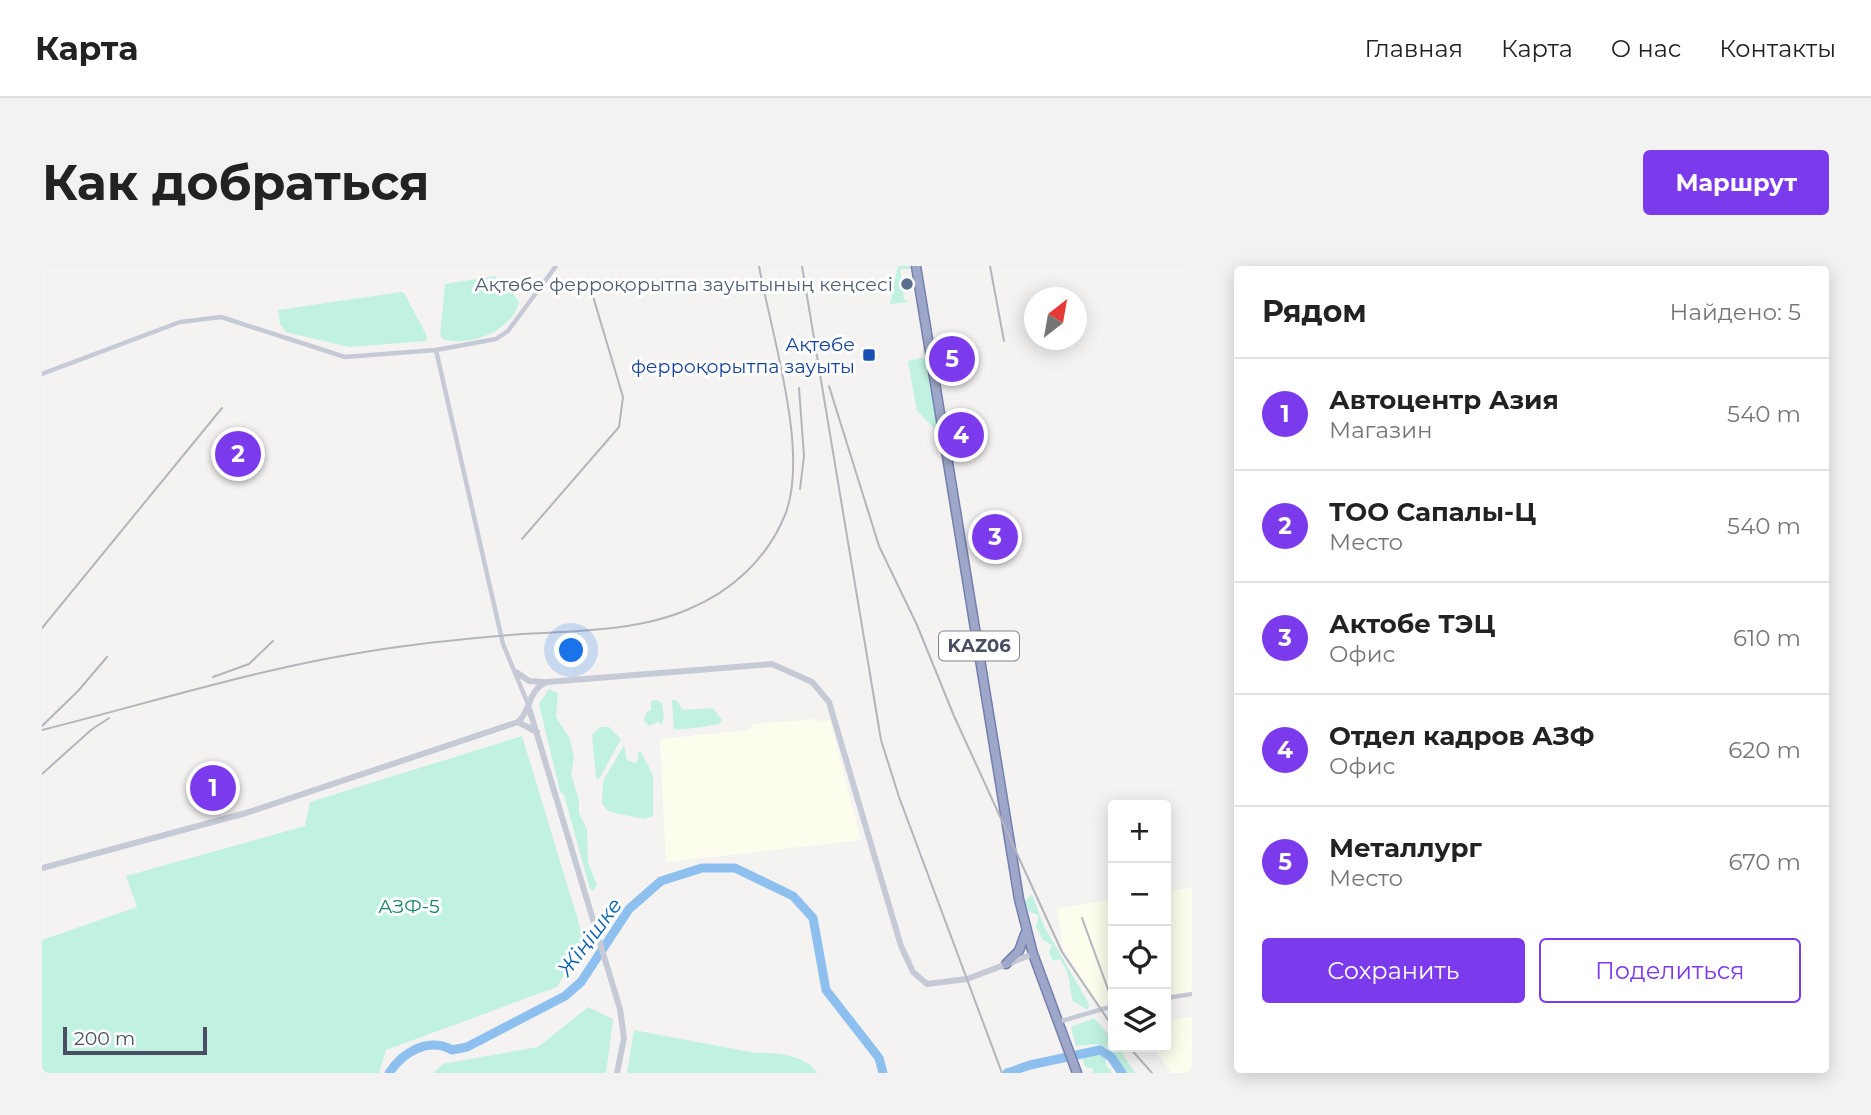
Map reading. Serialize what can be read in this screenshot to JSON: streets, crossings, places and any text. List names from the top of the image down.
{
  "streets": {
    "highway": ["KАZ06"]
  },
  "water": ["Жіңішке"],
  "parks": ["АЗФ-5"],
  "places": {
    "other": ["Ақтөбе ферроқорытпа зауытының кеңсесі"],
    "transit": ["Ақтөбе ферроқорытпа зауыты"]
  },
  "scale_bar": "200 m",
  "north": "top right",
  "page": {
    "header": "Карта",
    "nav": [
      "Главная",
      "Карта",
      "О нас",
      "Контакты"
    ],
    "buttons": [
      "Маршрут",
      ["Сохранить", "Поделиться"]
    ],
    "title": "Как добраться",
    "heading": ["Рядом", "Найдено: 5"],
    "pins": [
      "5",
      "4",
      "2",
      "3",
      "1"
    ],
    "list": [
      {
        "mark": "1",
        "name": "Автоцентр Азия",
        "note": "Магазин",
        "value": "540 m"
      },
      {
        "mark": "2",
        "name": "ТОО Сапалы-Ц",
        "note": "Место",
        "value": "540 m"
      },
      {
        "mark": "3",
        "name": "Актобе ТЭЦ",
        "note": "Офис",
        "value": "610 m"
      },
      {
        "mark": "4",
        "name": "Отдел кадров АЗФ",
        "note": "Офис",
        "value": "620 m"
      },
      {
        "mark": "5",
        "name": "Металлург",
        "note": "Место",
        "value": "670 m"
      }
    ],
    "map_buttons": ["+", "−"],
    "scale": "200 m"
  }
}
